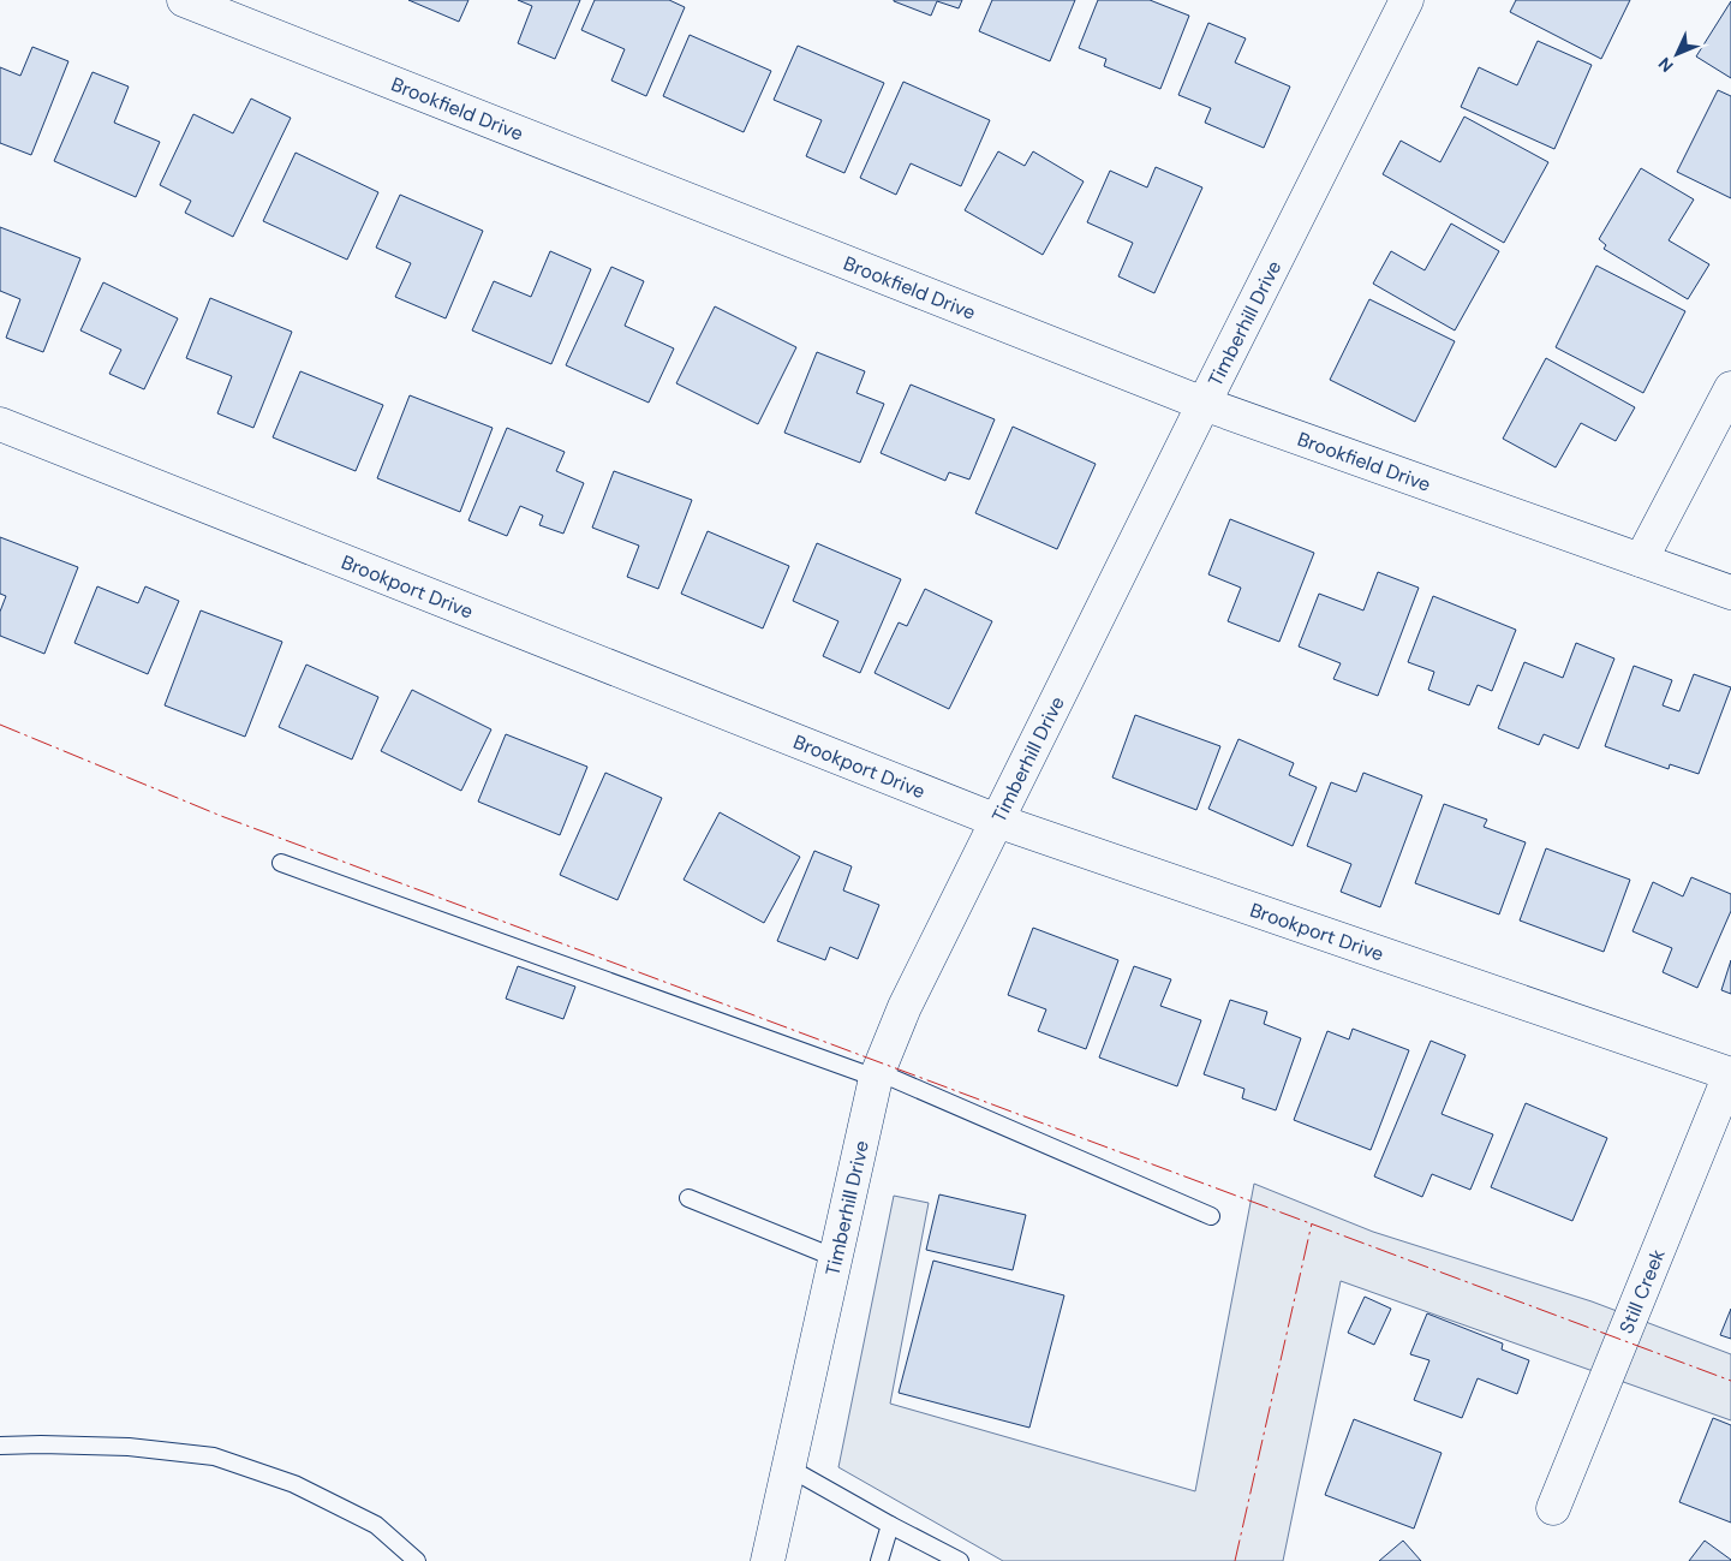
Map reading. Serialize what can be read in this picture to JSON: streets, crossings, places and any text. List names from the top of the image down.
{
  "streets": {
    "street": [
      "Brookfield Drive",
      "Timberhill Drive",
      "Brookport Drive",
      "Still Creek"
    ]
  },
  "crossings": [
    ["Brookfield Drive", "Timberhill Drive"],
    ["Timberhill Drive", "Brookport Drive"],
    ["Brookport Drive", "Still Creek"]
  ],
  "north": "bottom left"
}
